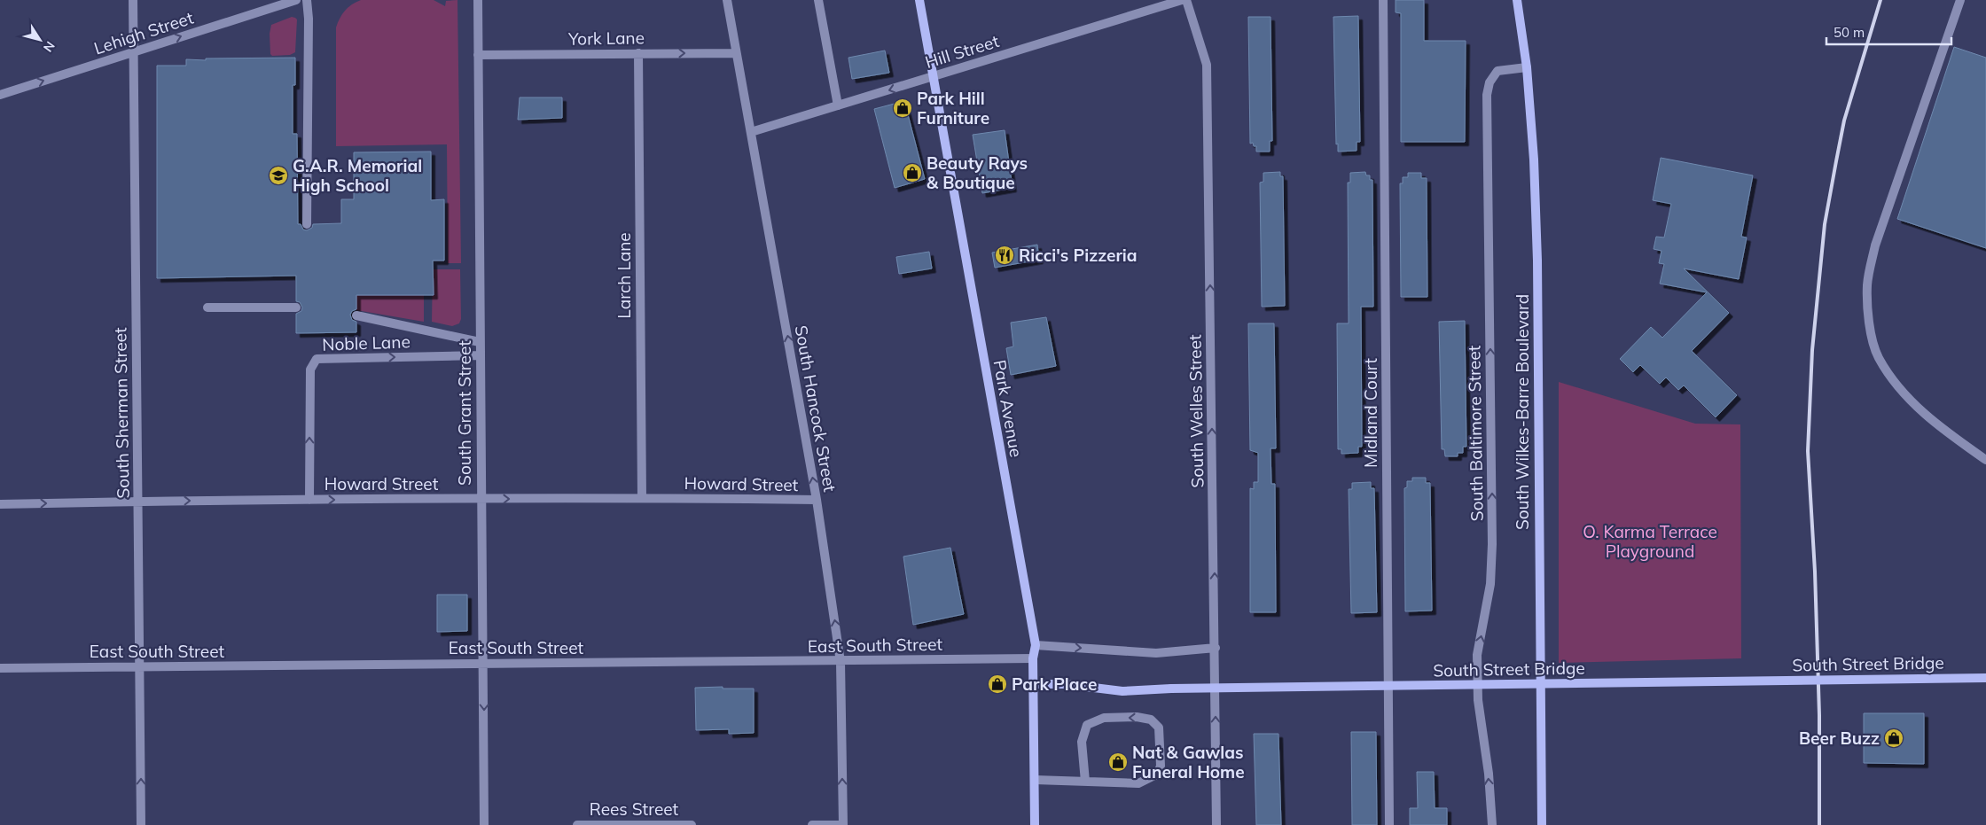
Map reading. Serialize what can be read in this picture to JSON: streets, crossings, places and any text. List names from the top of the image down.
{
  "streets": {
    "main road": ["Park Avenue", "South Wilkes-Barre Boulevard", "South Street Bridge"],
    "street": [
      "Lehigh Street",
      "York Lane",
      "Hill Street",
      "Larch Lane",
      "Noble Lane",
      "South Hancock Street",
      "South Welles Street",
      "South Sherman Street",
      "South Grant Street",
      "Midland Court",
      "South Baltimore Street",
      "Howard Street",
      "East South Street",
      "Rees Street"
    ]
  },
  "crossings": [
    ["Lehigh Street", "South Sherman Street"],
    ["York Lane", "Larch Lane"],
    ["York Lane", "South Hancock Street"],
    ["York Lane", "South Grant Street"],
    ["Hill Street", "South Hancock Street"],
    ["Hill Street", "Park Avenue"],
    ["Larch Lane", "Howard Street"],
    ["Noble Lane", "South Grant Street"],
    ["Noble Lane", "Howard Street"],
    ["South Hancock Street", "Howard Street"],
    ["South Hancock Street", "East South Street"],
    ["Park Avenue", "East South Street"],
    ["Park Avenue", "South Street Bridge"],
    ["South Wilkes-Barre Boulevard", "South Baltimore Street"],
    ["South Sherman Street", "Howard Street"],
    ["South Sherman Street", "East South Street"],
    ["South Grant Street", "Howard Street"],
    ["South Grant Street", "East South Street"]
  ],
  "one_way": [
    "Lehigh Street",
    "York Lane",
    "South Hancock Street",
    "South Welles Street",
    "South Baltimore Street",
    "Howard Street"
  ],
  "parks": ["O. Karma Terrace Playground"],
  "places": {
    "shop": [
      "Park Hill Furniture",
      "Beauty Rays & Boutique",
      "Park Place",
      "Beer Buzz",
      "Nat & Gawlas Funeral Home"
    ],
    "school or university": ["G.A.R. Memorial High School"],
    "restaurant": ["Ricci's Pizzeria"]
  },
  "scale_bar": "50 m",
  "north": "bottom right"
}
